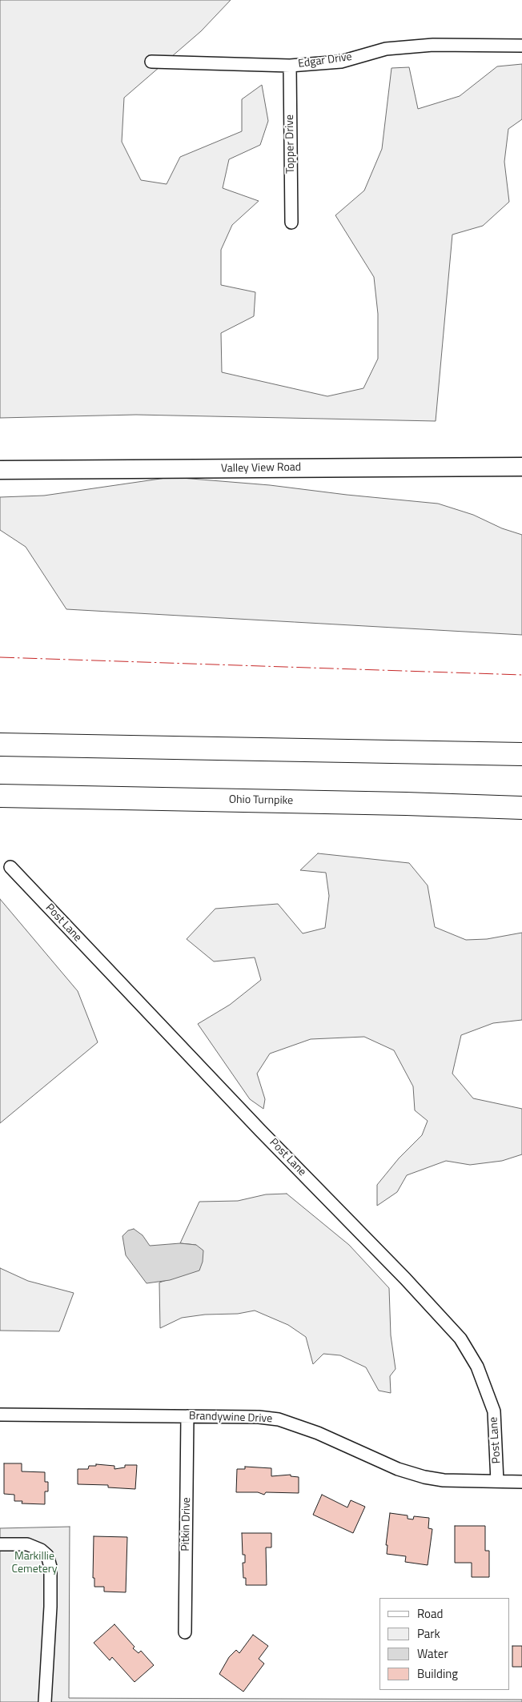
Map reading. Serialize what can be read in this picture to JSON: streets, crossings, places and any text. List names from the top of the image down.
{
  "streets": {
    "highway": ["Ohio Turnpike"],
    "main road": ["Valley View Road"],
    "street": [
      "Edgar Drive",
      "Topper Drive",
      "Post Lane",
      "Brandywine Drive",
      "Pitkin Drive"
    ]
  },
  "crossings": [
    ["Edgar Drive", "Topper Drive"],
    ["Post Lane", "Brandywine Drive"],
    ["Brandywine Drive", "Pitkin Drive"]
  ],
  "parks": ["Markillie Cemetery"],
  "legend": [
    "Road",
    "Park",
    "Water",
    "Building"
  ]
}
